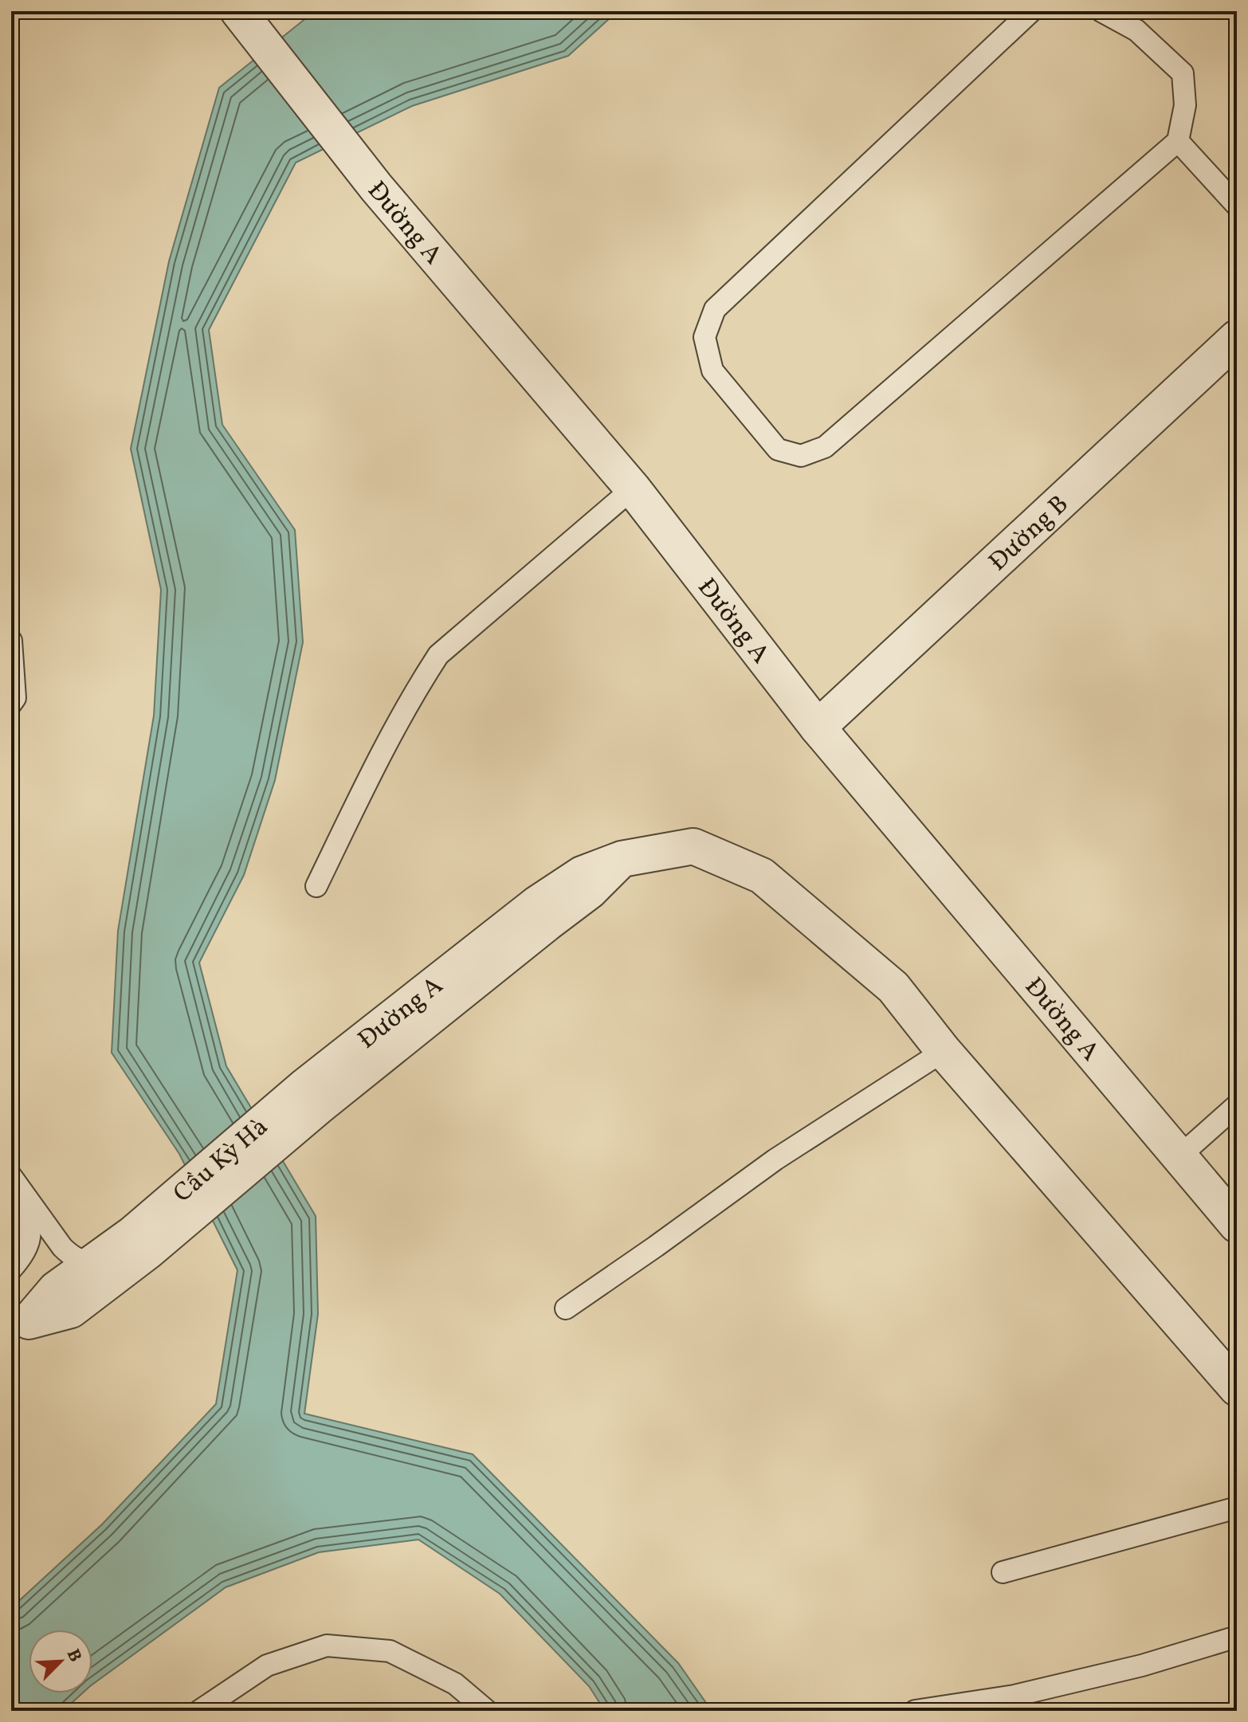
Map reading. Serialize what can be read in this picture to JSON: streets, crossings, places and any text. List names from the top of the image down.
{
  "streets": {
    "street": ["Đường A", "Đường B", "Cầu Kỳ Hà"]
  },
  "crossings": [
    ["Đường A", "Đường B"],
    ["Đường A", "Cầu Kỳ Hà"]
  ],
  "north": "top right"
}
